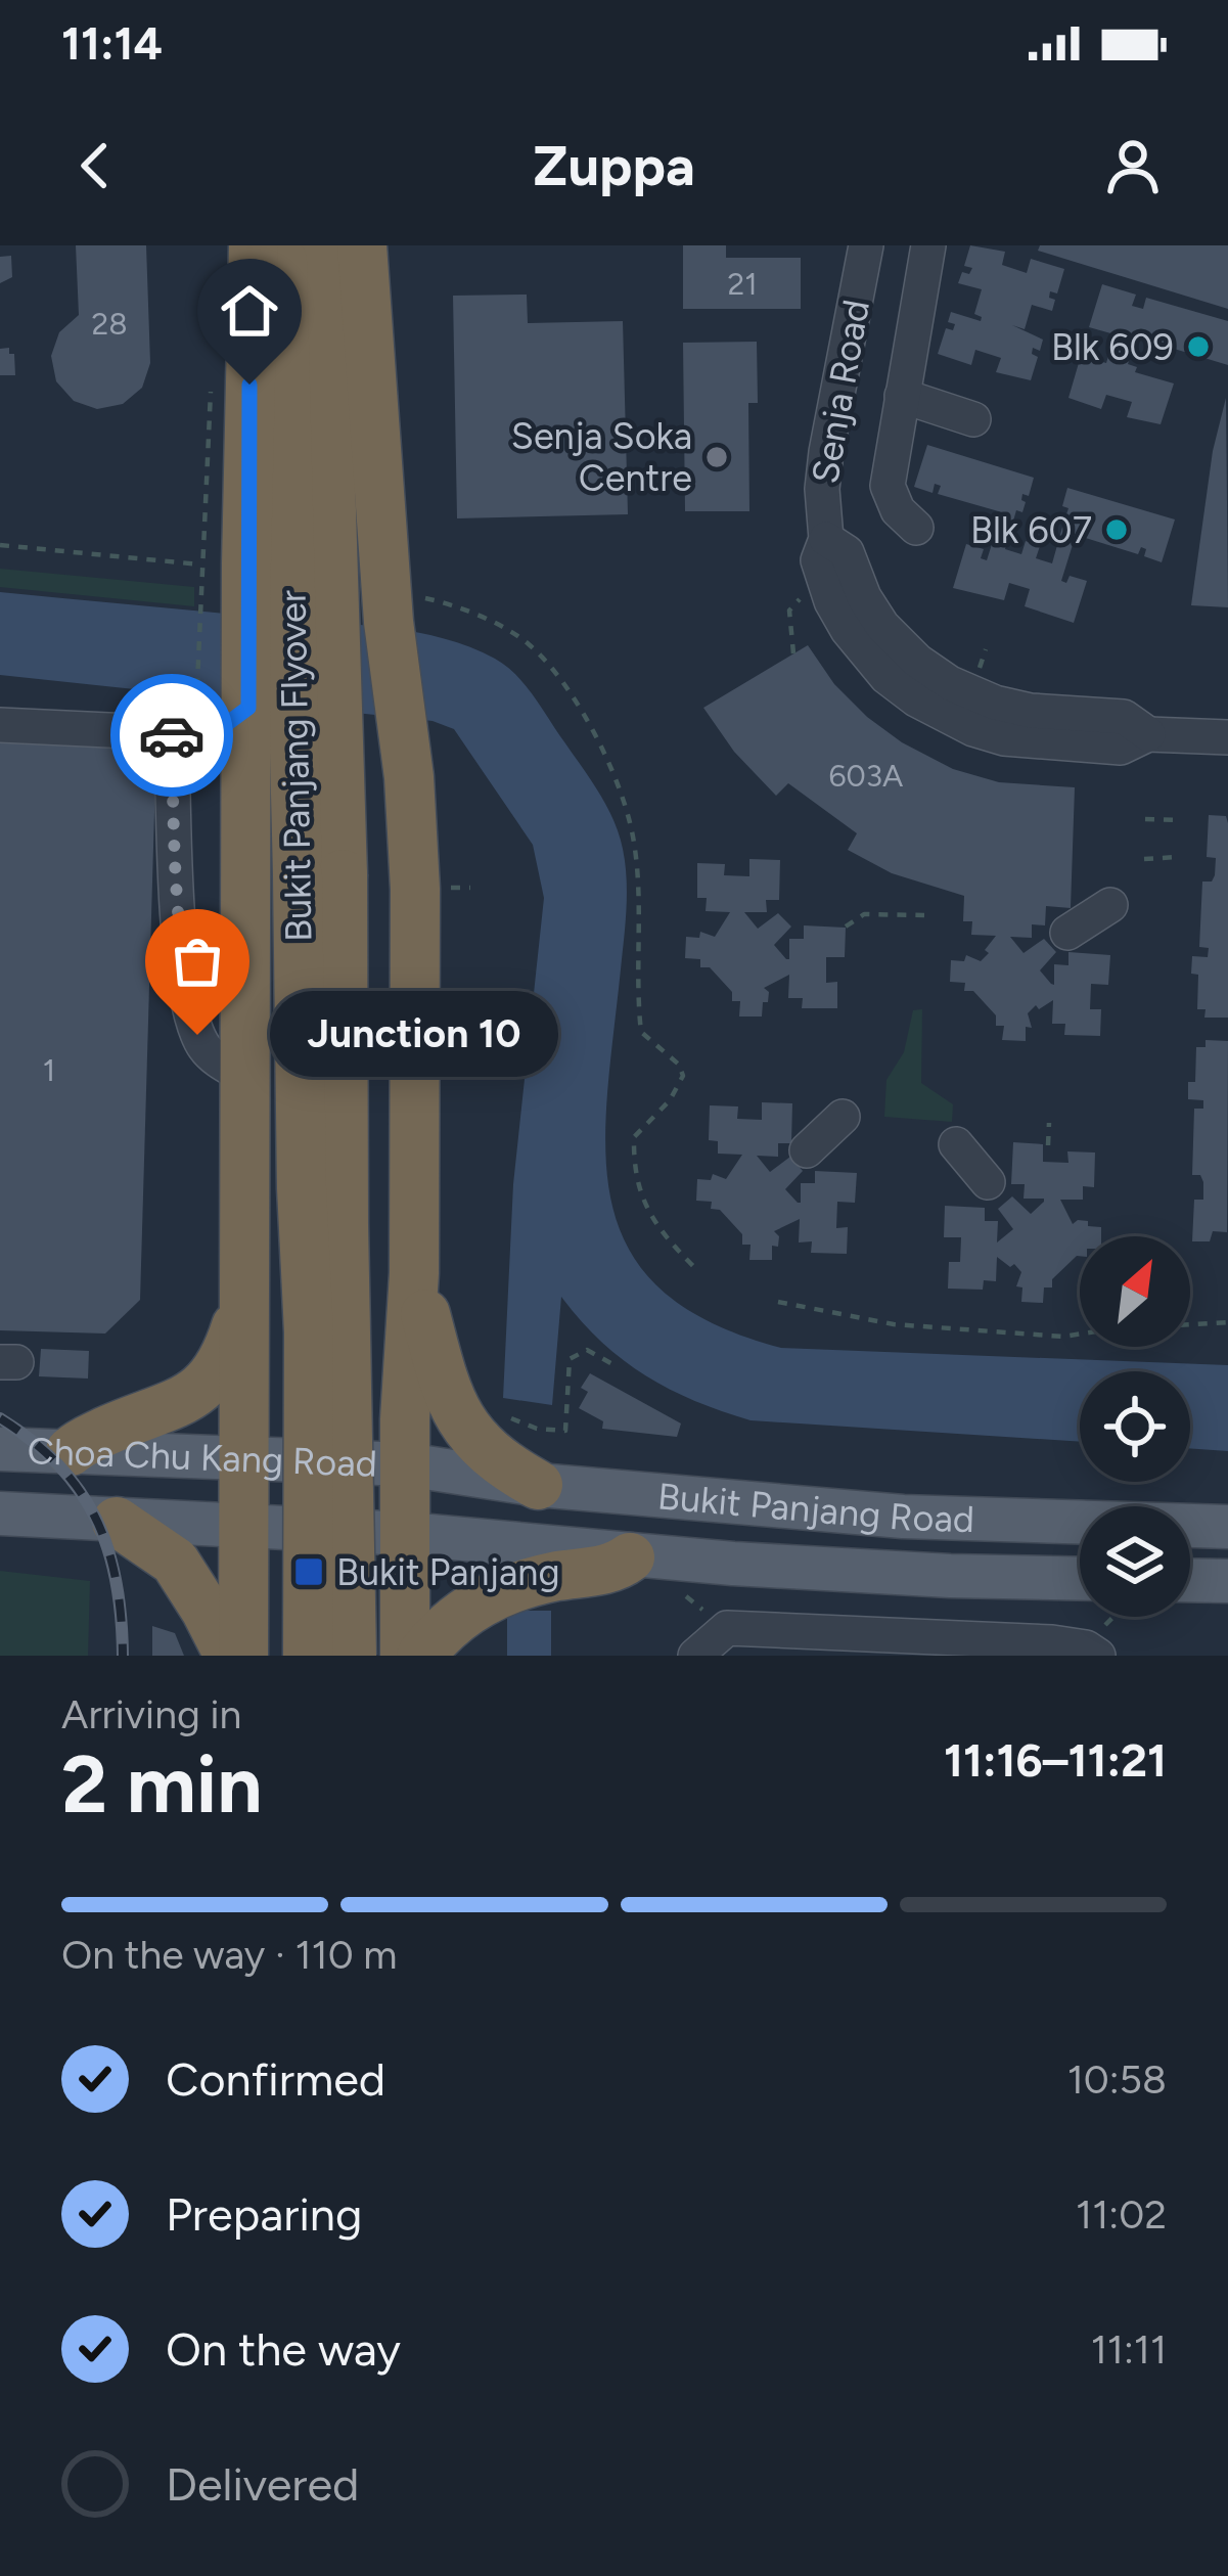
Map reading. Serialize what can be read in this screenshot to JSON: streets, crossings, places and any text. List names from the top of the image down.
{
  "streets": {
    "highway": ["Bukit Panjang Flyover"],
    "main road": ["Choa Chu Kang Road", "Bukit Panjang Road"],
    "street": ["Senja Road"]
  },
  "crossings": [
    ["Choa Chu Kang Road", "Bukit Panjang Road"]
  ],
  "places": {
    "other": [
      "Blk 609",
      "Senja Soka Centre",
      "Blk 607",
      "Junction 10"
    ],
    "transit": ["Bukit Panjang"]
  },
  "house_numbers": [
    "21",
    "28",
    "603A",
    "1"
  ],
  "north": "top right",
  "page": {
    "status": "11:14",
    "header": "Zuppa",
    "bubble": "Junction 10",
    "heading": ["2 min", "Arriving in", "11:16–11:21"],
    "bar": "On the way · 110 m",
    "list": [
      ["Confirmed", "10:58"],
      ["Preparing", "11:02"],
      ["On the way", "11:11"],
      "Delivered"
    ]
  }
}
